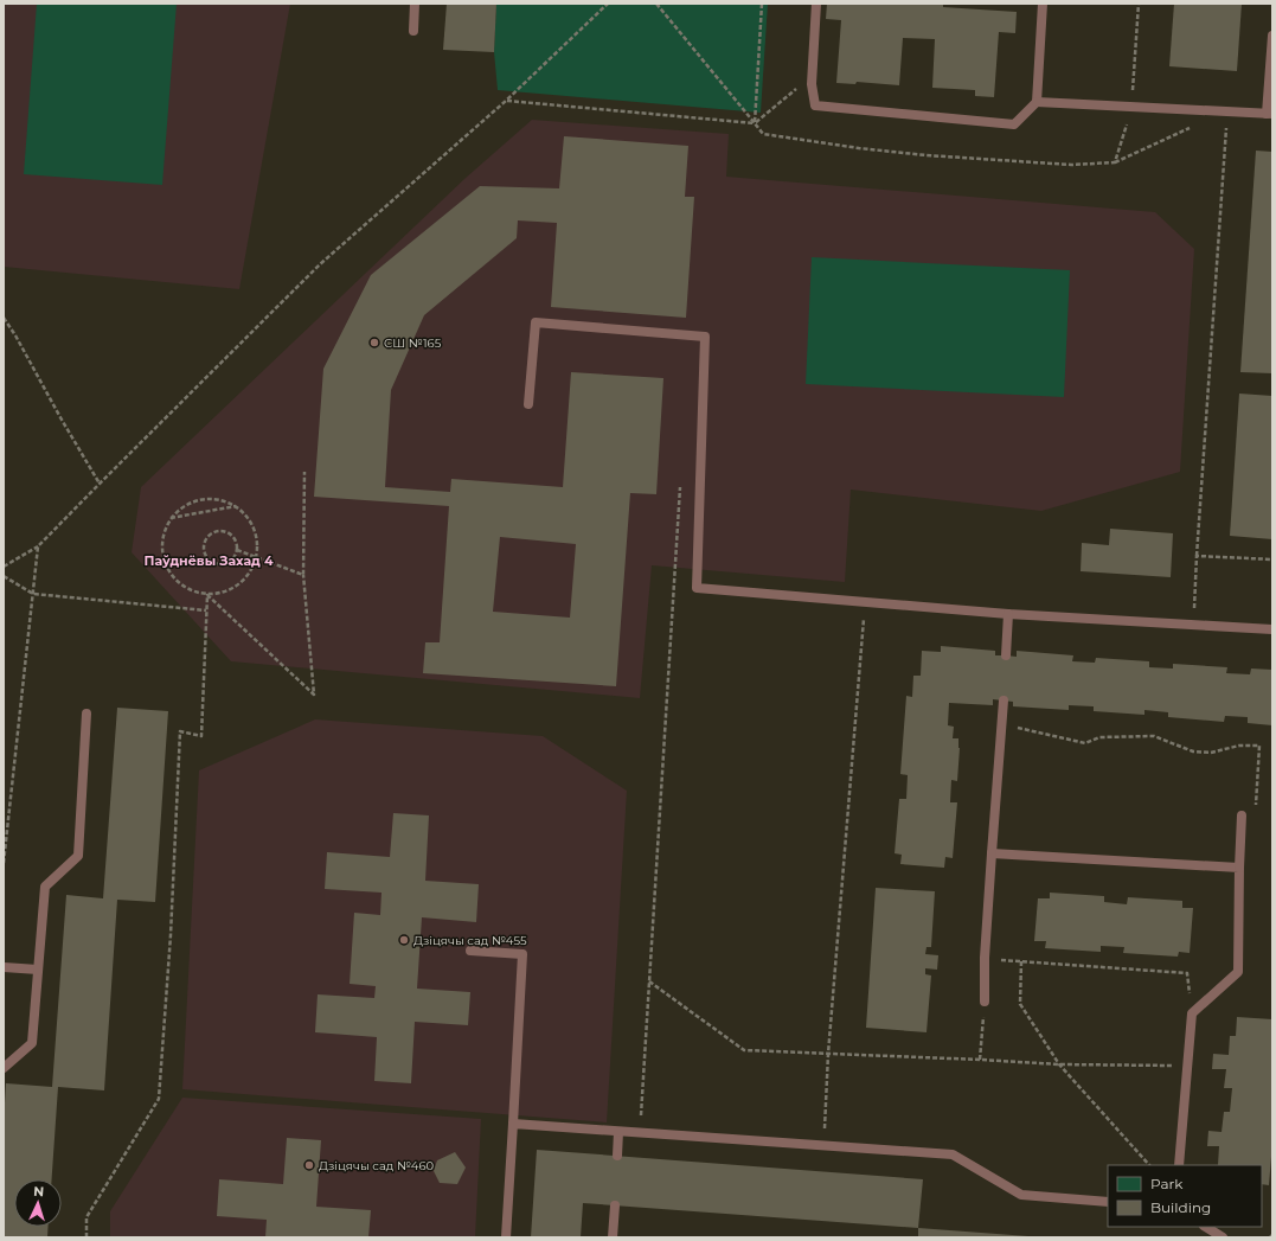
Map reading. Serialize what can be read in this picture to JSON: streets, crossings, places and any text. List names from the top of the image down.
{
  "districts": ["Паўднёвы Захад 4"],
  "places": ["СШ №165", "Дзіцячы сад №455", "Дзіцячы сад №460"],
  "legend": ["Park", "Building"],
  "north": "top"
}
